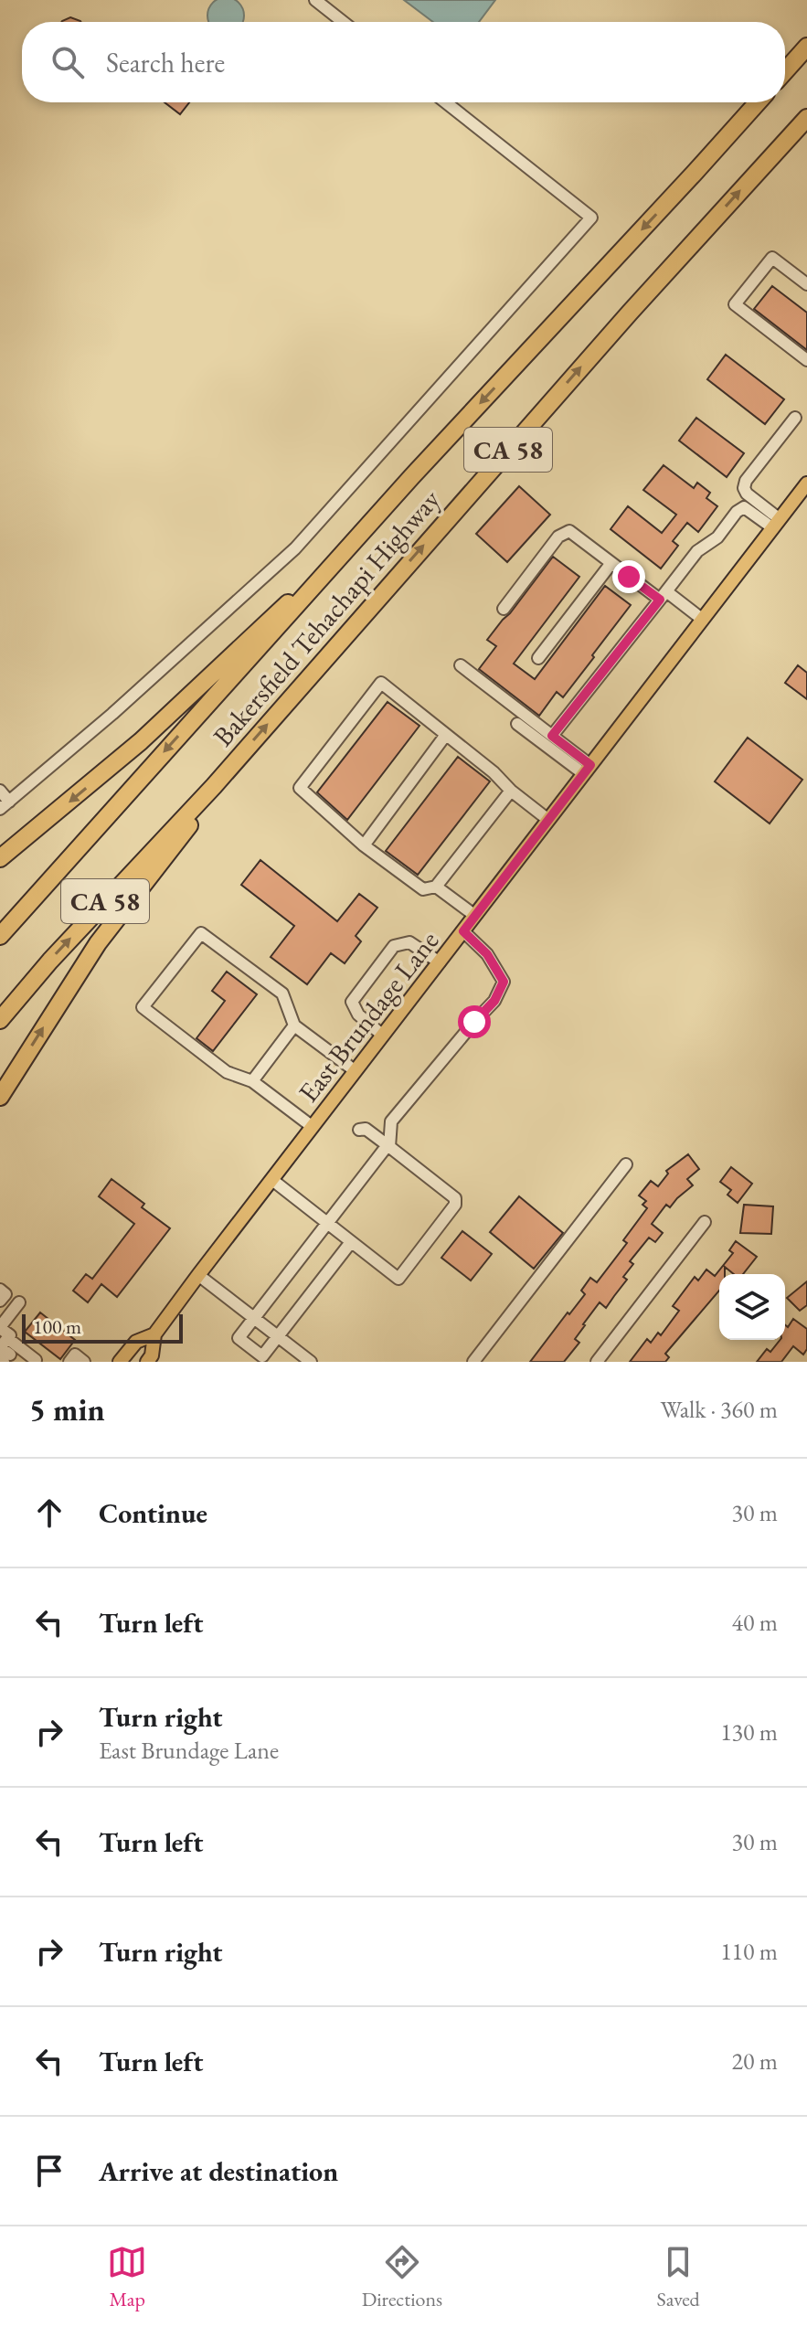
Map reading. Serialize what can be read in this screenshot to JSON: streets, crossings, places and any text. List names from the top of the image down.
{
  "streets": {
    "highway": ["CA 58", "Bakersfield Tehachapi Highway"],
    "main road": ["East Brundage Lane"]
  },
  "scale_bar": "100 m",
  "page": {
    "search": "Search here",
    "scale": "100 m",
    "heading": ["5 min", "Walk · 360 m"],
    "list": [
      ["Continue", "30 m"],
      ["Turn left", "40 m"],
      ["Turn right", "East Brundage Lane", "130 m"],
      ["Turn left", "30 m"],
      ["Turn right", "110 m"],
      ["Turn left", "20 m"],
      "Arrive at destination"
    ],
    "nav": ["Map", "Directions", "Saved"]
  }
}
